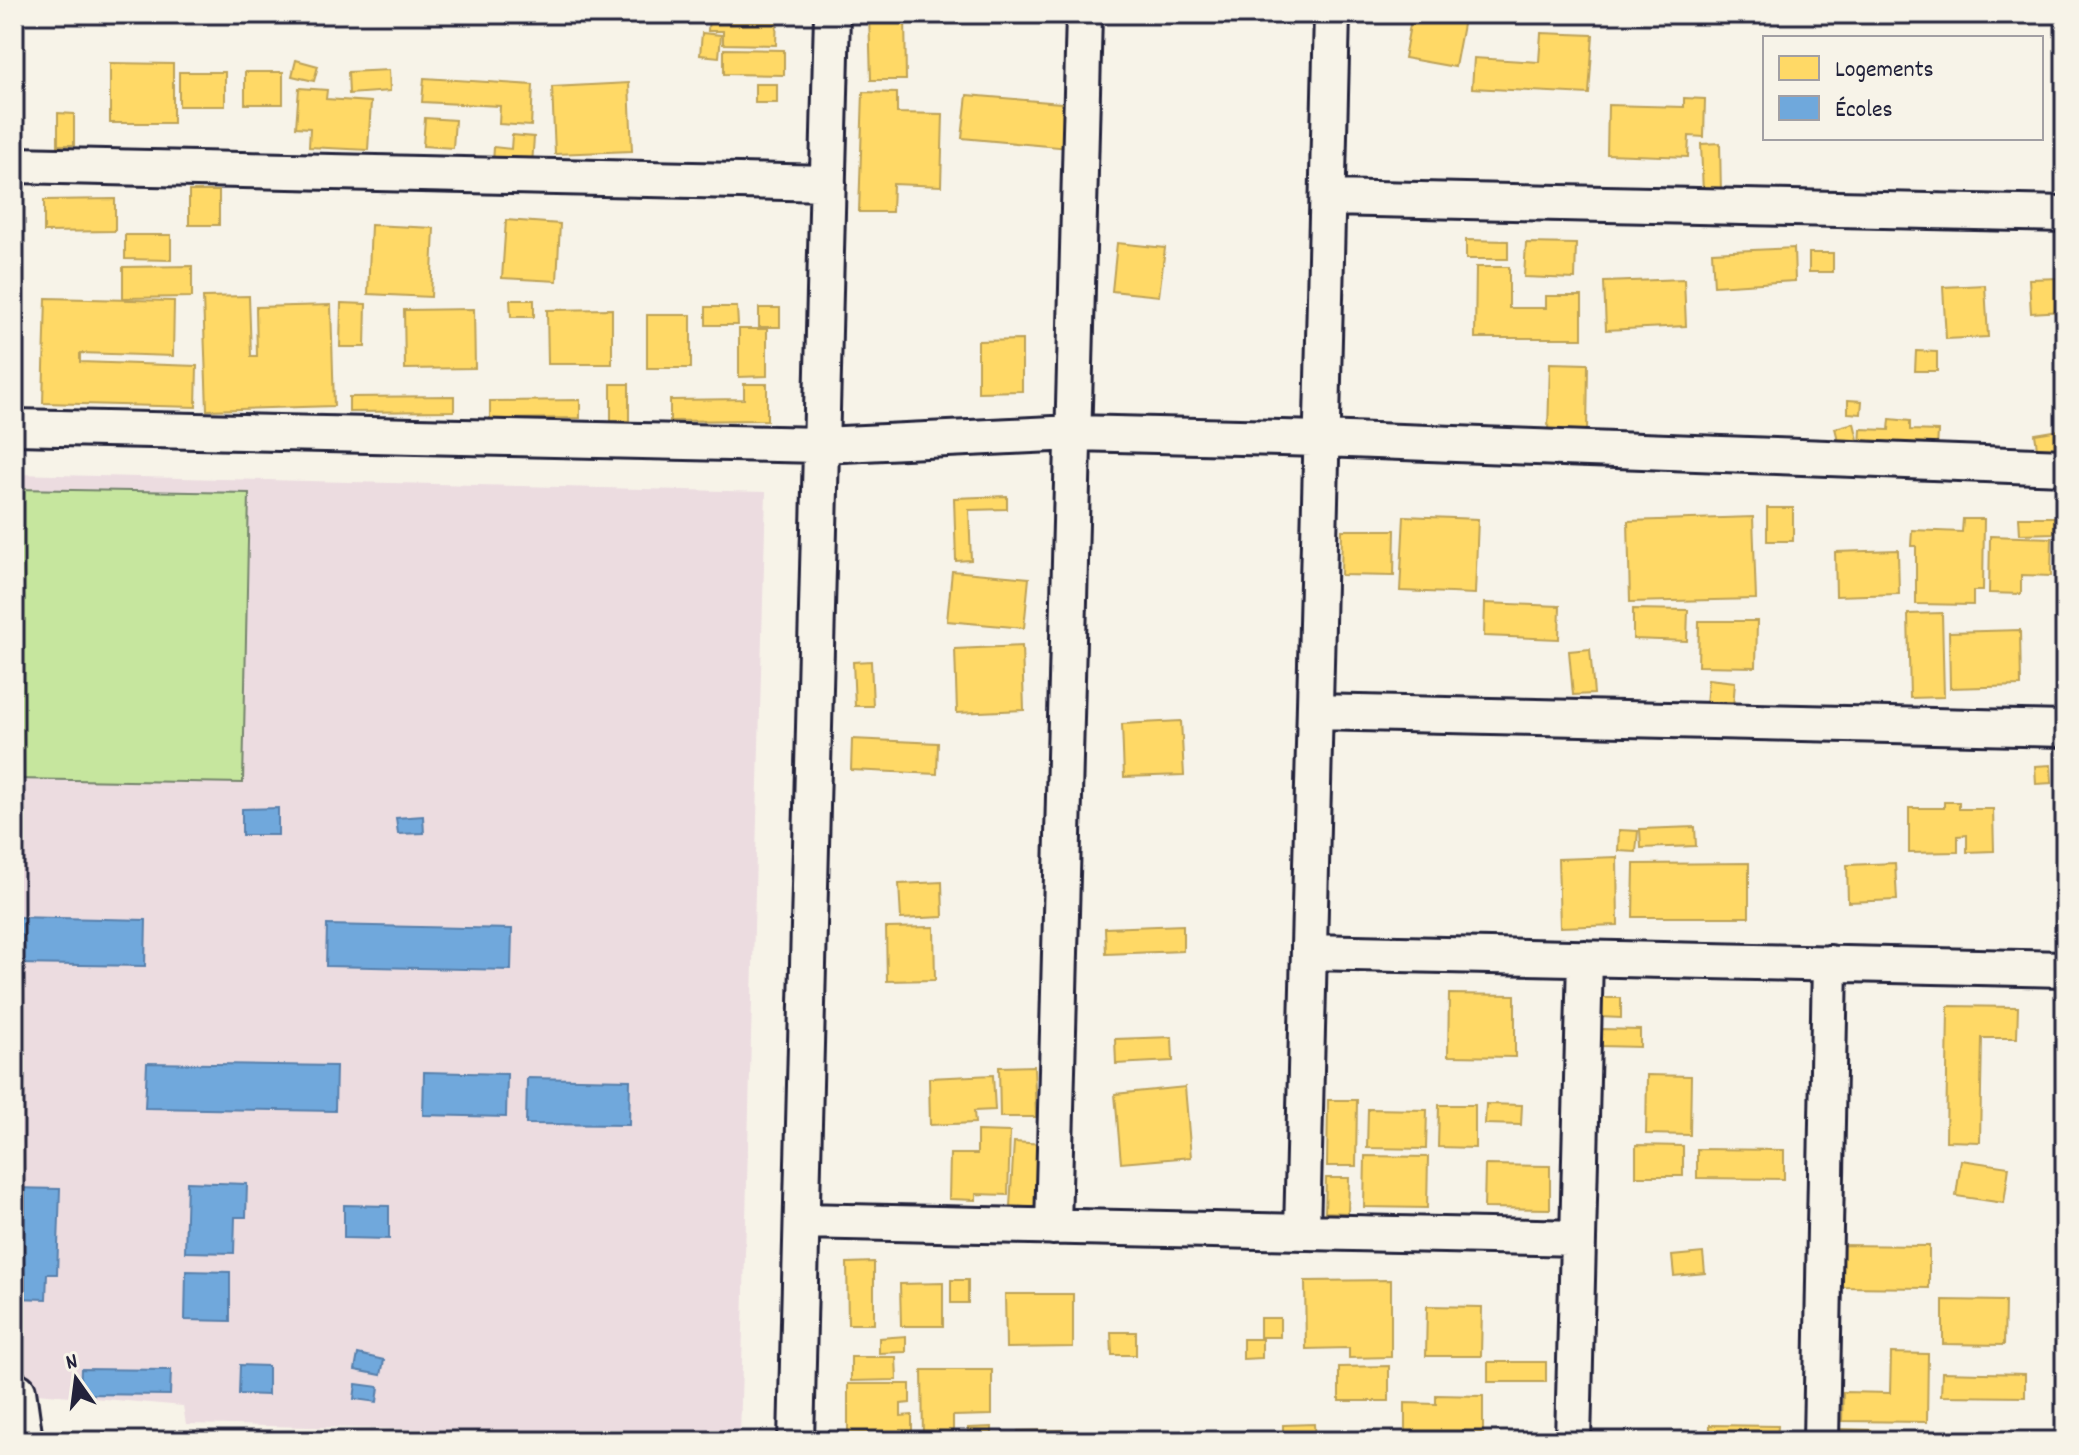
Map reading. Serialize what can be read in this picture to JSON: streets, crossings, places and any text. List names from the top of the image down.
{
  "legend": ["Logements", "Écoles"],
  "north": "top"
}
